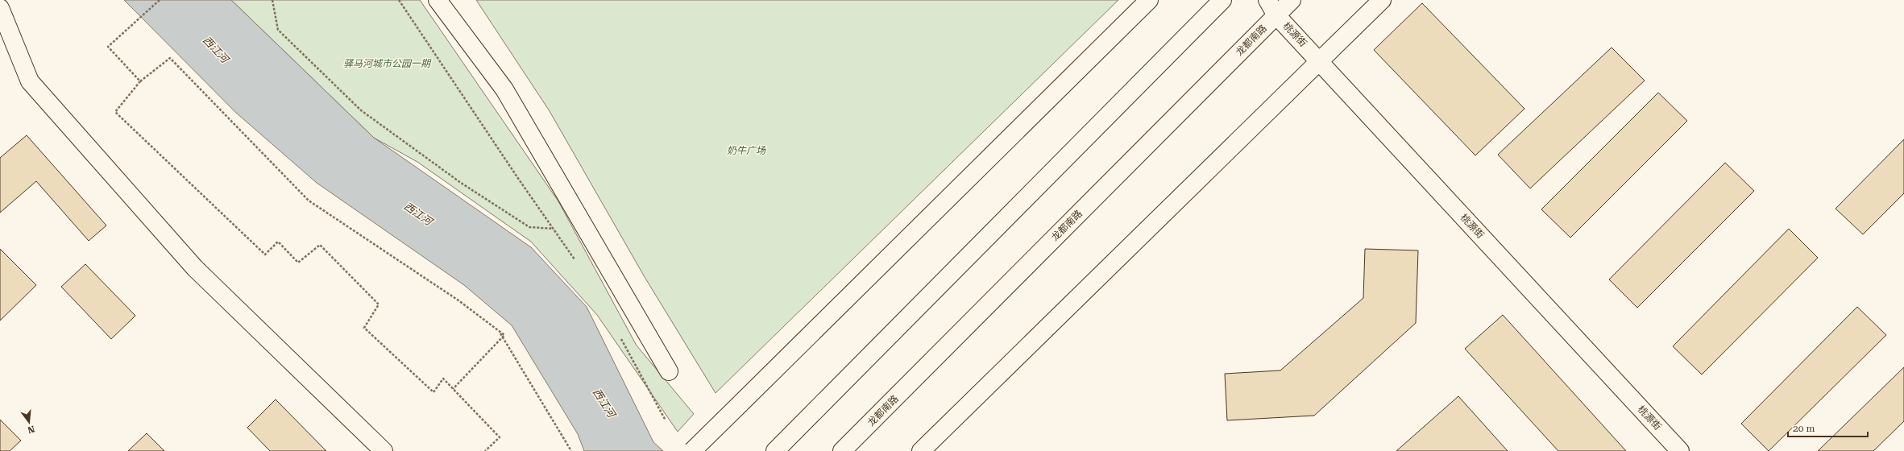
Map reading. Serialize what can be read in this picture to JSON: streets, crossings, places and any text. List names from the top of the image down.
{
  "streets": {
    "street": ["桃源街", "龙都南路"]
  },
  "crossings": [
    ["桃源街", "龙都南路"]
  ],
  "water": ["西江河"],
  "parks": ["驿马河城市公园一期", "奶牛广场"],
  "scale_bar": "20 m",
  "north": "bottom"
}
